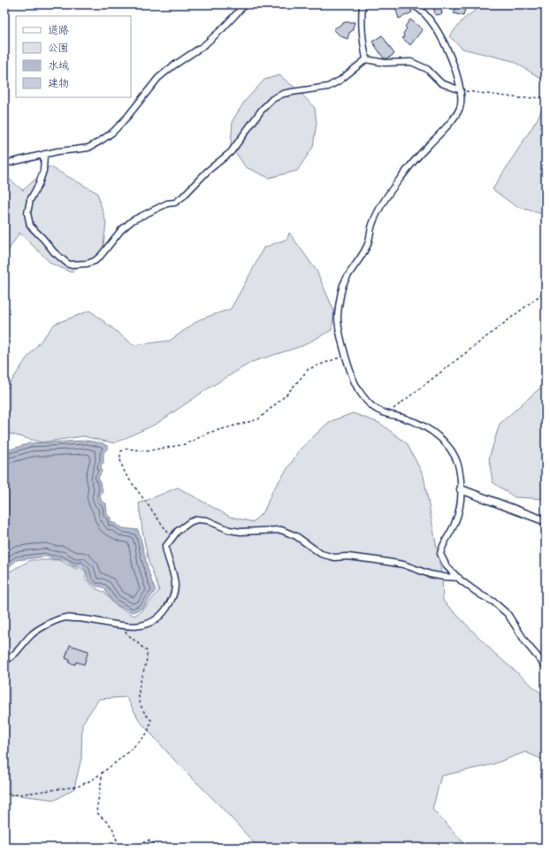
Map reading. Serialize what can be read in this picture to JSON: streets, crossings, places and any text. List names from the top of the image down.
{
  "legend": [
    "道路",
    "公園",
    "水域",
    "建物"
  ]
}
